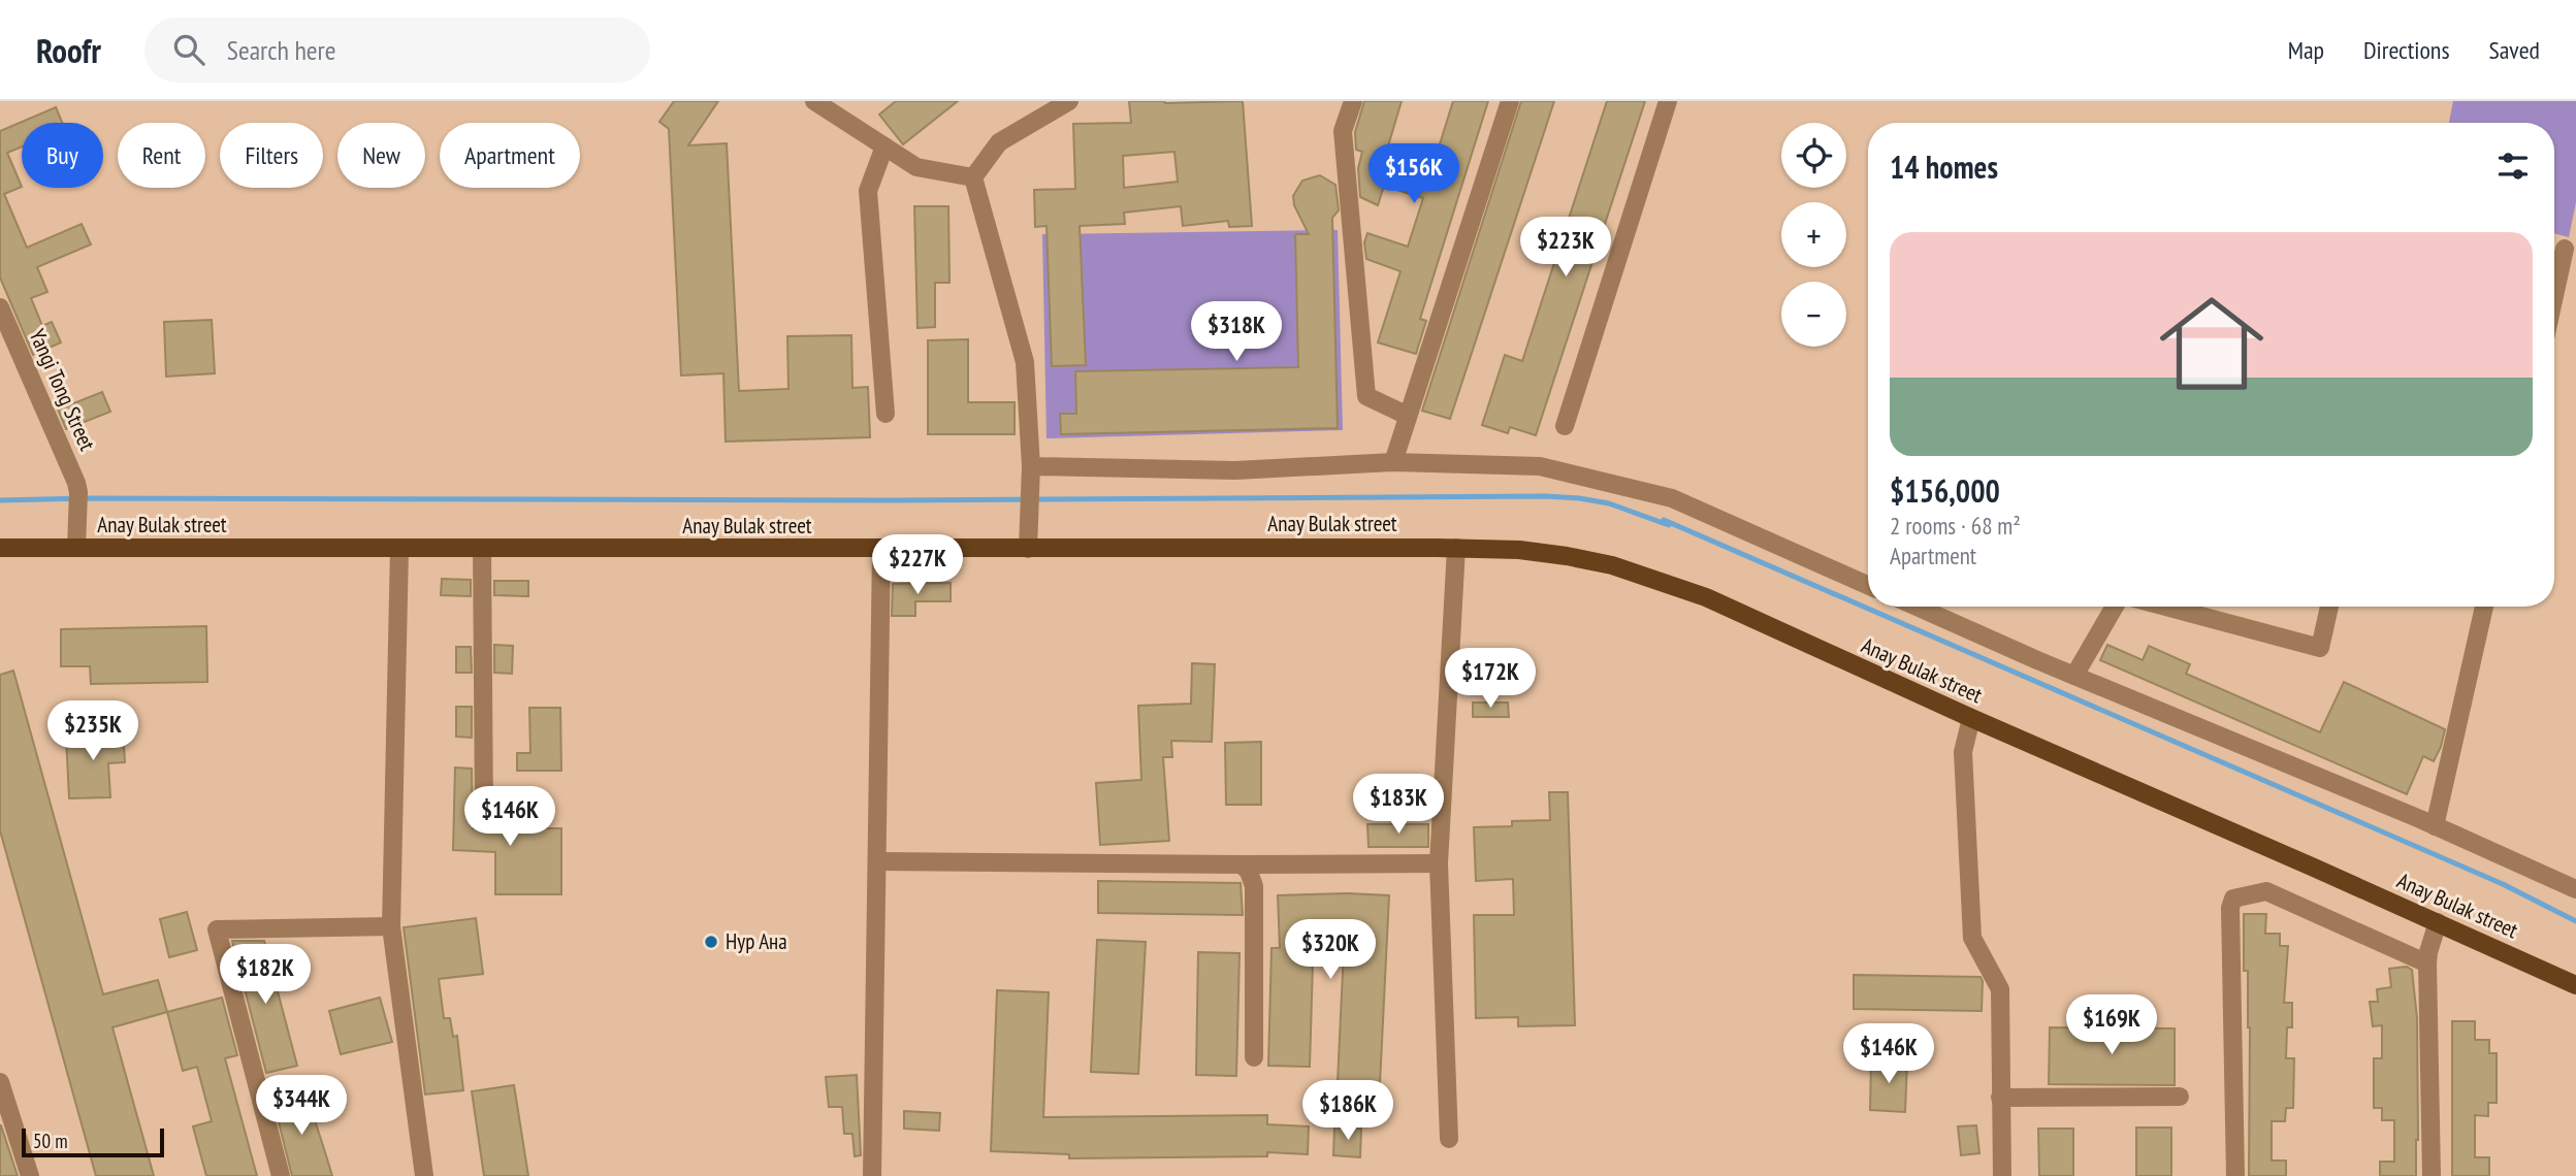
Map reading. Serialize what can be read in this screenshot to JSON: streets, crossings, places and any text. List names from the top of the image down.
{
  "streets": {
    "main road": ["Anay Bulak street"],
    "street": ["Yangi Tong Street"]
  },
  "crossings": [
    ["Yangi Tong Street", "Anay Bulak street"]
  ],
  "places": ["Нур Ана"],
  "scale_bar": "50 m",
  "page": {
    "header": "Roofr",
    "search": "Search here",
    "nav": ["Map", "Directions", "Saved"],
    "map_buttons": ["+", "−"],
    "chip": [
      "Buy",
      "Rent",
      "Filters",
      "New",
      "Apartment"
    ],
    "heading": "14 homes",
    "price": [
      "$156K",
      "$223K",
      "$318K",
      "$227K",
      "$172K",
      "$235K",
      "$183K",
      "$146K",
      "$320K",
      "$182K",
      "$169K",
      "$146K",
      "$344K",
      "$186K"
    ],
    "list": [
      {
        "name": "$156,000",
        "note": "2 rooms · 68 m² · Apartment"
      }
    ],
    "scale": "50 m"
  }
}
